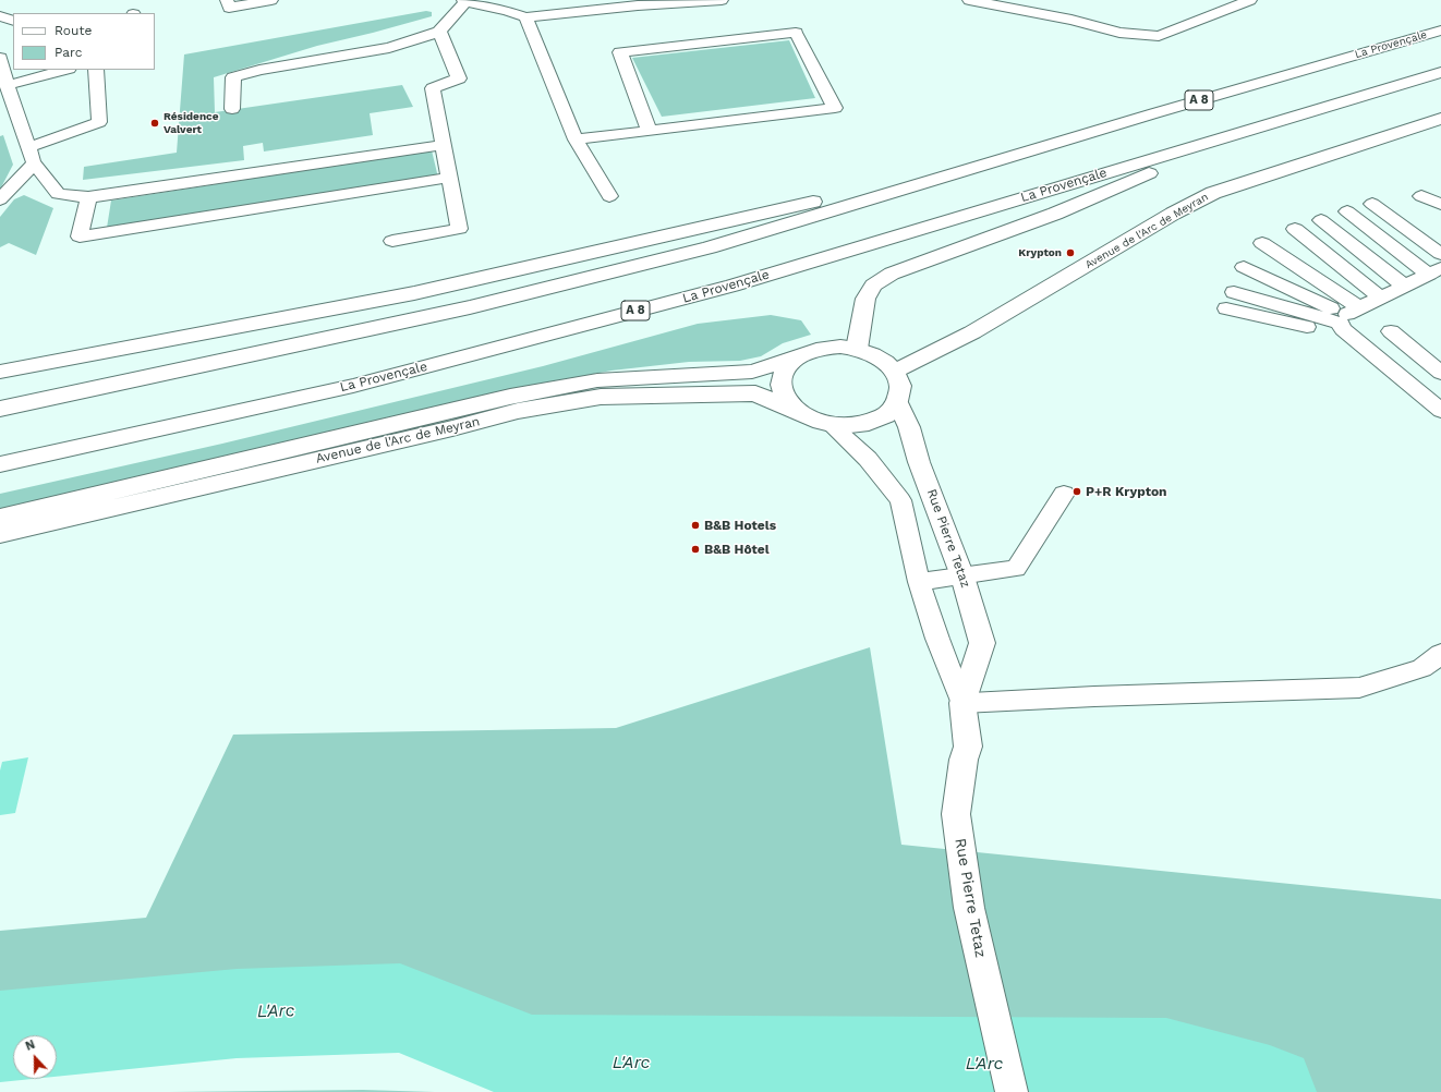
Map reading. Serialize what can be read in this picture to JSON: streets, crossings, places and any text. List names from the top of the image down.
{
  "streets": {
    "main road": [
      "La Provençale",
      "A 8",
      "Avenue de l'Arc de Meyran",
      "Rue Pierre Tetaz"
    ]
  },
  "crossings": [
    ["Avenue de l'Arc de Meyran", "Rue Pierre Tetaz"]
  ],
  "water": ["L'Arc"],
  "places": [
    "Résidence Valvert",
    "Krypton",
    "P+R Krypton",
    "B&B Hotels",
    "B&B Hôtel"
  ],
  "legend": ["Route", "Parc"],
  "north": "top"
}
